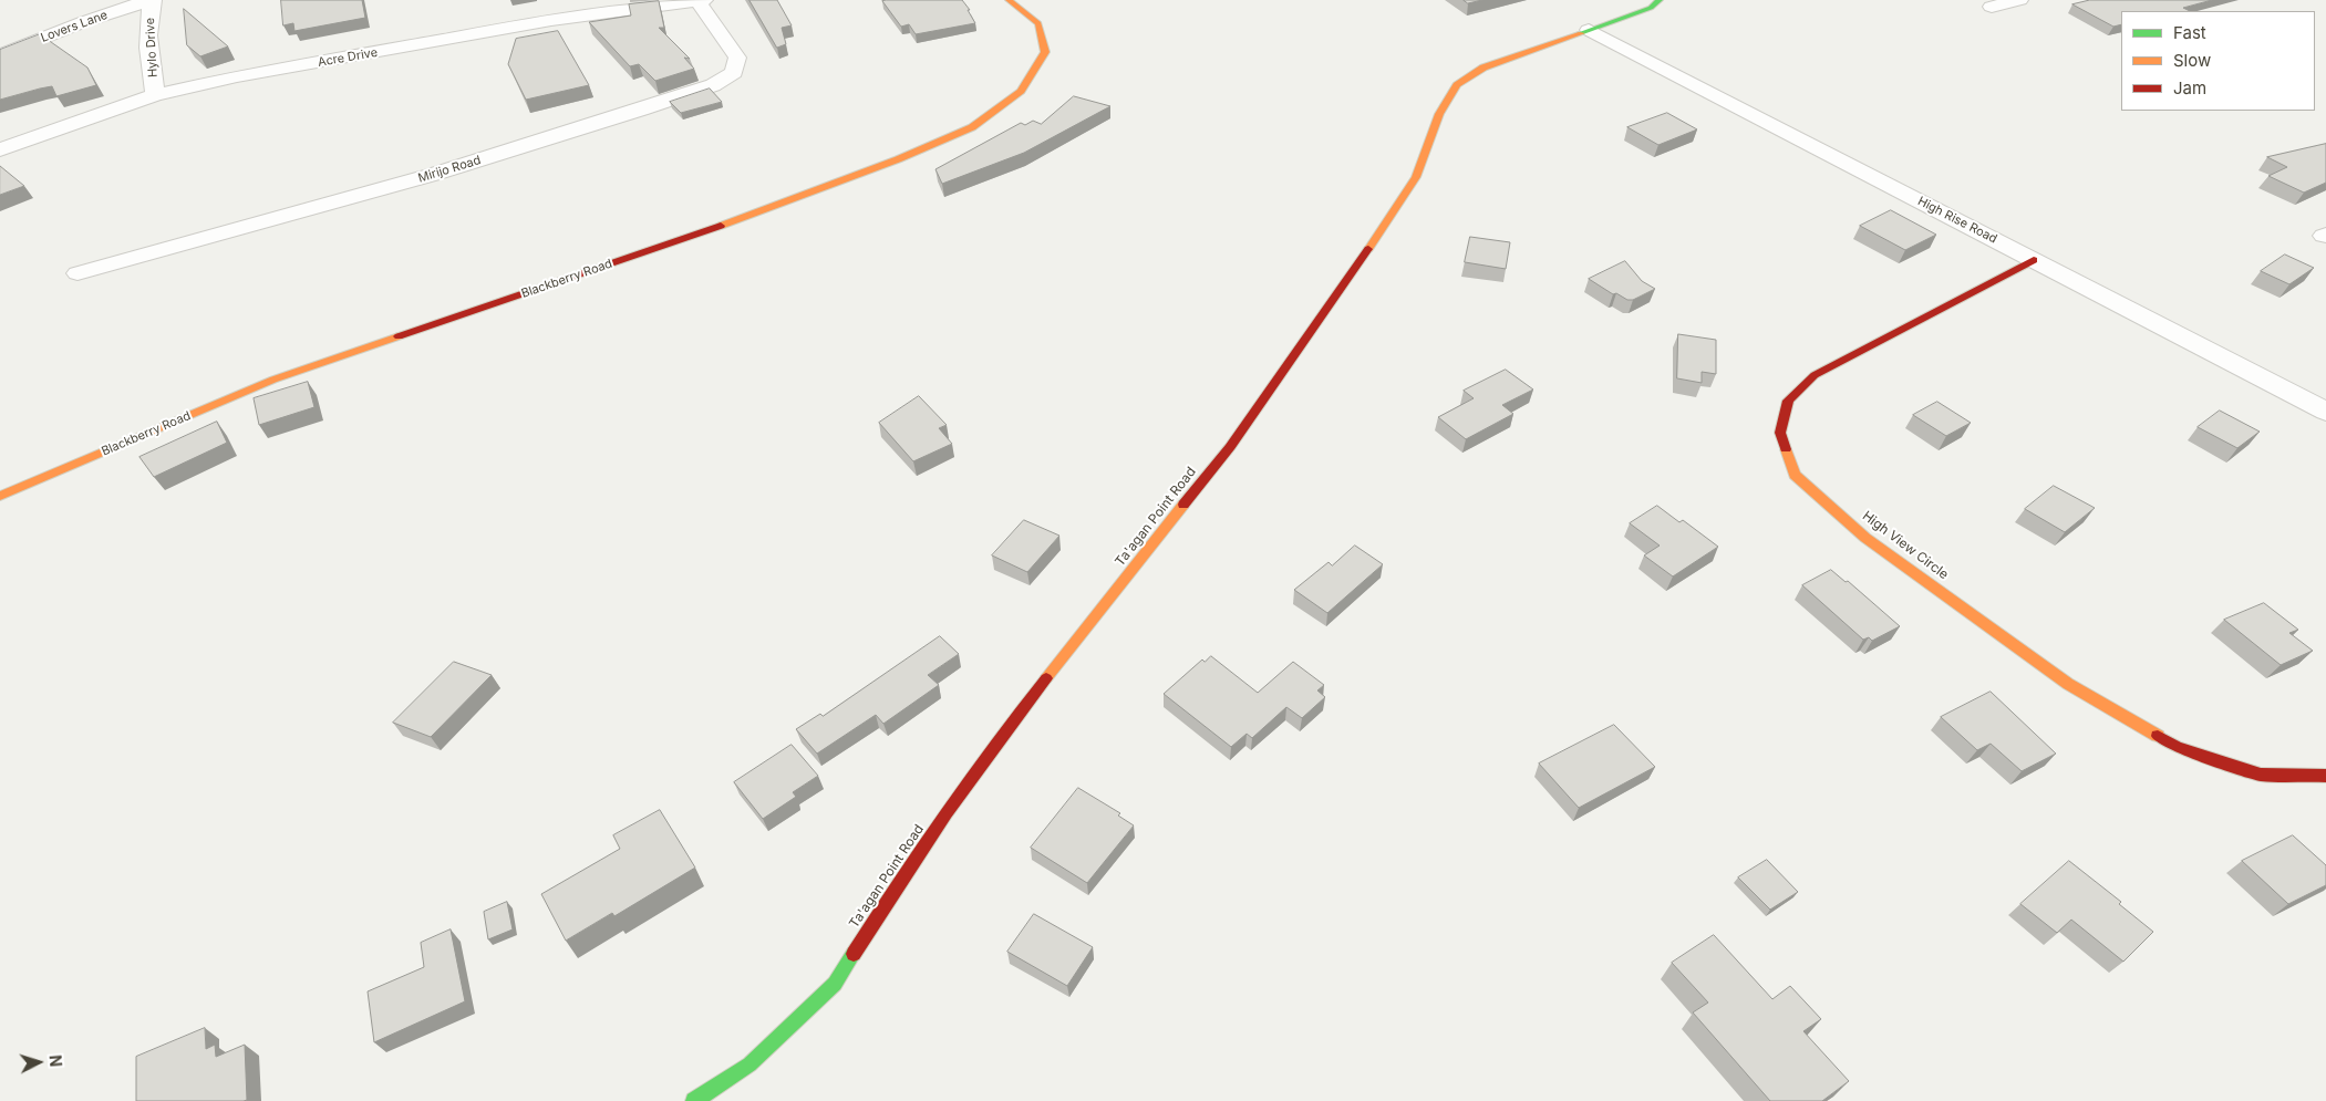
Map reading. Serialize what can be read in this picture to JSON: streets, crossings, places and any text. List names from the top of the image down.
{
  "streets": {
    "street": [
      "Lovers Lane",
      "Hylo Drive",
      "Acre Drive",
      "Mirijo Road",
      "High Rise Road",
      "Blackberry Road",
      "Ta'agan Point Road",
      "High View Circle"
    ]
  },
  "crossings": [
    ["Lovers Lane", "Hylo Drive"],
    ["Hylo Drive", "Acre Drive"],
    ["Acre Drive", "Mirijo Road"],
    ["High Rise Road", "Ta'agan Point Road"],
    ["High Rise Road", "High View Circle"]
  ],
  "legend": ["Fast", "Slow", "Jam"],
  "north": "right"
}
